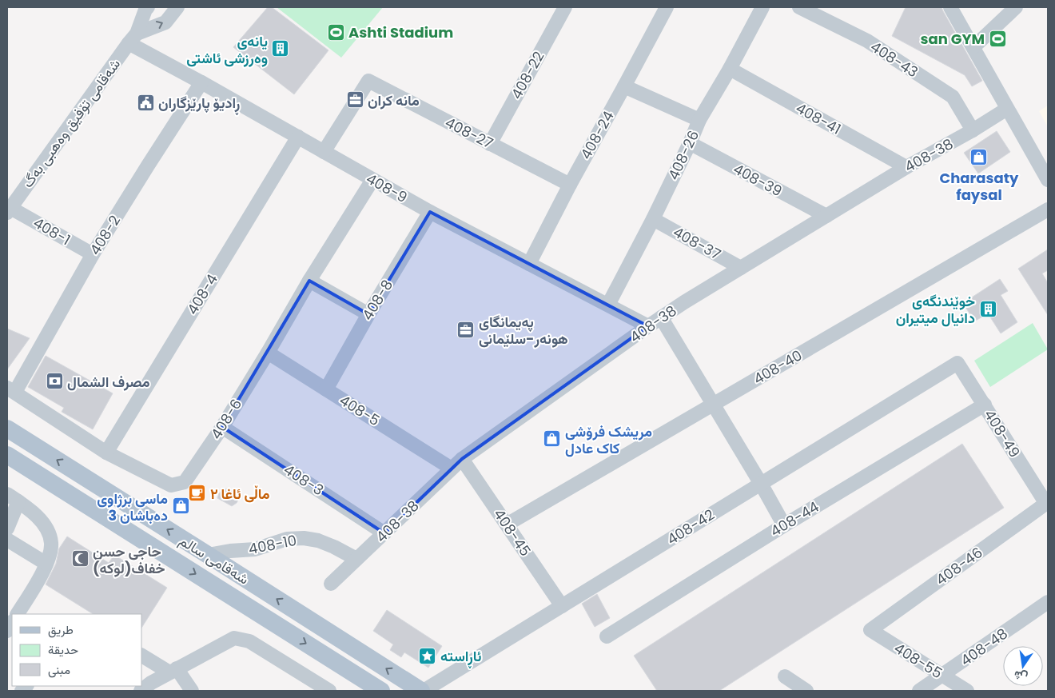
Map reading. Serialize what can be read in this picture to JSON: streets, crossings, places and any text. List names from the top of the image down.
{
  "streets": {
    "main road": ["شەقامی سالم"],
    "street": [
      "408-43",
      "408-22",
      "408-41",
      "شەقامی تۆفیق وەهبی بەگ",
      "408-27",
      "408-24",
      "408-26",
      "408-38",
      "408-39",
      "408-9",
      "408-1",
      "408-2",
      "408-37",
      "408-4",
      "408-8",
      "408-40",
      "408-5",
      "408-6",
      "408-49",
      "408-3",
      "408-44",
      "408-42",
      "408-45",
      "408-10",
      "408-46",
      "408-48",
      "408-55"
    ]
  },
  "crossings": [
    ["408-43", "408-38"],
    ["408-22", "408-27"],
    ["408-41", "408-26"],
    ["408-41", "408-38"],
    ["شەقامی تۆفیق وەهبی بەگ", "408-9"],
    ["شەقامی تۆفیق وەهبی بەگ", "408-1"],
    ["408-27", "408-24"],
    ["408-27", "408-9"],
    ["408-24", "408-9"],
    ["408-26", "408-39"],
    ["408-26", "408-9"],
    ["408-26", "408-37"],
    ["408-38", "408-39"],
    ["408-38", "408-9"],
    ["408-38", "408-37"],
    ["408-38", "408-5"],
    ["408-38", "408-3"],
    ["408-38", "408-45"],
    ["408-38", "408-10"],
    ["408-9", "408-2"],
    ["408-9", "408-4"],
    ["408-9", "408-8"],
    ["408-9", "408-6"],
    ["408-1", "408-2"],
    ["408-2", "408-6"],
    ["408-4", "408-6"],
    ["408-8", "408-5"],
    ["408-40", "408-45"],
    ["408-5", "408-6"],
    ["408-6", "408-3"],
    ["408-49", "408-44"],
    ["408-49", "408-42"],
    ["408-49", "408-46"],
    ["408-42", "408-45"],
    ["408-42", "شەقامی سالم"],
    ["408-10", "شەقامی سالم"],
    ["408-46", "408-55"],
    ["408-48", "408-55"]
  ],
  "places": {
    "sports": ["Ashti Stadium", "san GYM"],
    "building": ["یانەی وەرزشی ئاشتی", "خوێندنگەی دانیال میتیران"],
    "office": ["مانه كران", "پەیمانگای هونەر-سلێمانی"],
    "public building": ["ڕادیۆ پارێزگاران"],
    "shop": ["Charasaty faysal", "مریشک فرۆشی کاک عادل", "ماسی برژاوی دەباشان 3"],
    "bank": ["مصرف الشمال"],
    "cafe": ["ماڵی ئاغا ۲"],
    "mosque": ["حاجی حسن (لوکه)خفاف"],
    "place": ["ئاڕاستە"]
  },
  "legend": ["طريق", "حديقة", "مبنى"],
  "north": "bottom"
}
